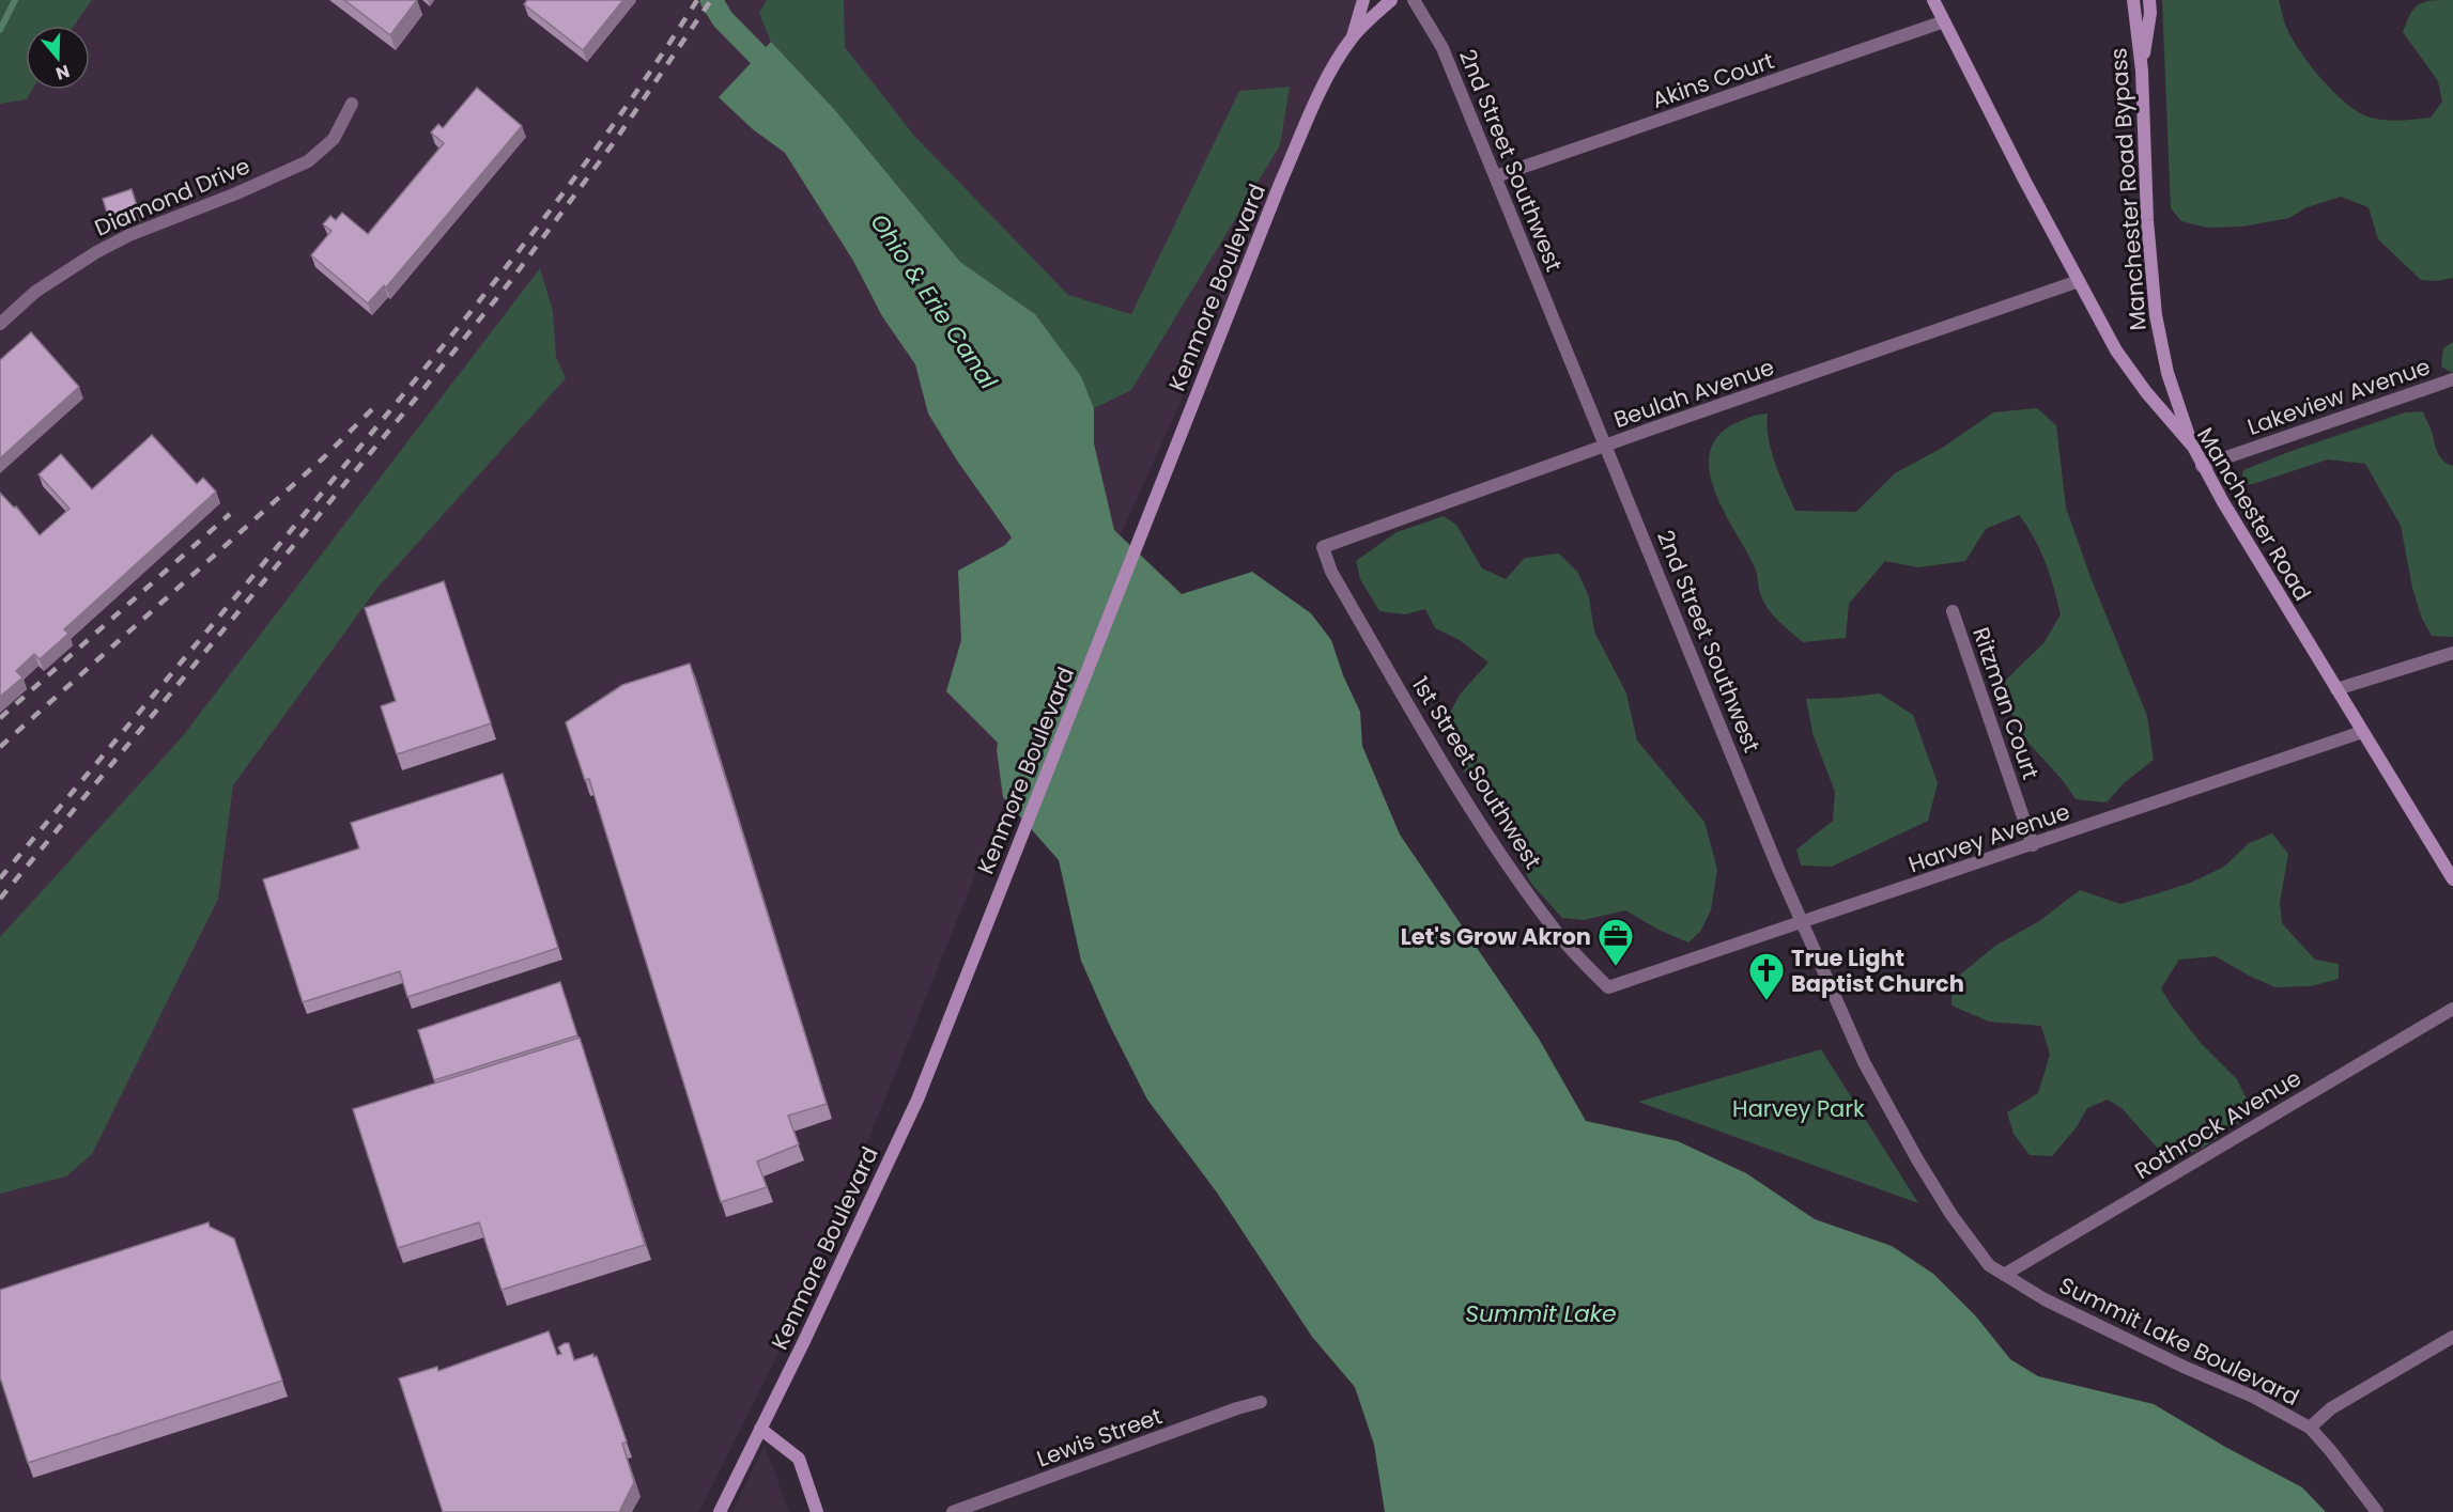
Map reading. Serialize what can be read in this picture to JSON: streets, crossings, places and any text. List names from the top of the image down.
{
  "streets": {
    "main road": ["Manchester Road Bypass", "Kenmore Boulevard", "Manchester Road"],
    "street": [
      "Akins Court",
      "2nd Street Southwest",
      "Diamond Drive",
      "Beulah Avenue",
      "Lakeview Avenue",
      "Ritzman Court",
      "1st Street Southwest",
      "Harvey Avenue",
      "Rothrock Avenue",
      "Summit Lake Boulevard",
      "Lewis Street"
    ]
  },
  "crossings": [
    ["Akins Court", "2nd Street Southwest"],
    ["Akins Court", "Manchester Road"],
    ["2nd Street Southwest", "Beulah Avenue"],
    ["2nd Street Southwest", "Harvey Avenue"],
    ["2nd Street Southwest", "Rothrock Avenue"],
    ["2nd Street Southwest", "Summit Lake Boulevard"],
    ["Manchester Road Bypass", "Manchester Road"],
    ["Beulah Avenue", "Manchester Road"],
    ["Beulah Avenue", "1st Street Southwest"],
    ["Lakeview Avenue", "Manchester Road"],
    ["Manchester Road", "Harvey Avenue"],
    ["Ritzman Court", "Harvey Avenue"],
    ["1st Street Southwest", "Harvey Avenue"],
    ["Rothrock Avenue", "Summit Lake Boulevard"]
  ],
  "water": ["Ohio & Erie Canal", "Summit Lake"],
  "parks": ["Harvey Park"],
  "places": {
    "office": ["Let's Grow Akron"],
    "church": ["True Light Baptist Church"]
  },
  "north": "bottom"
}
